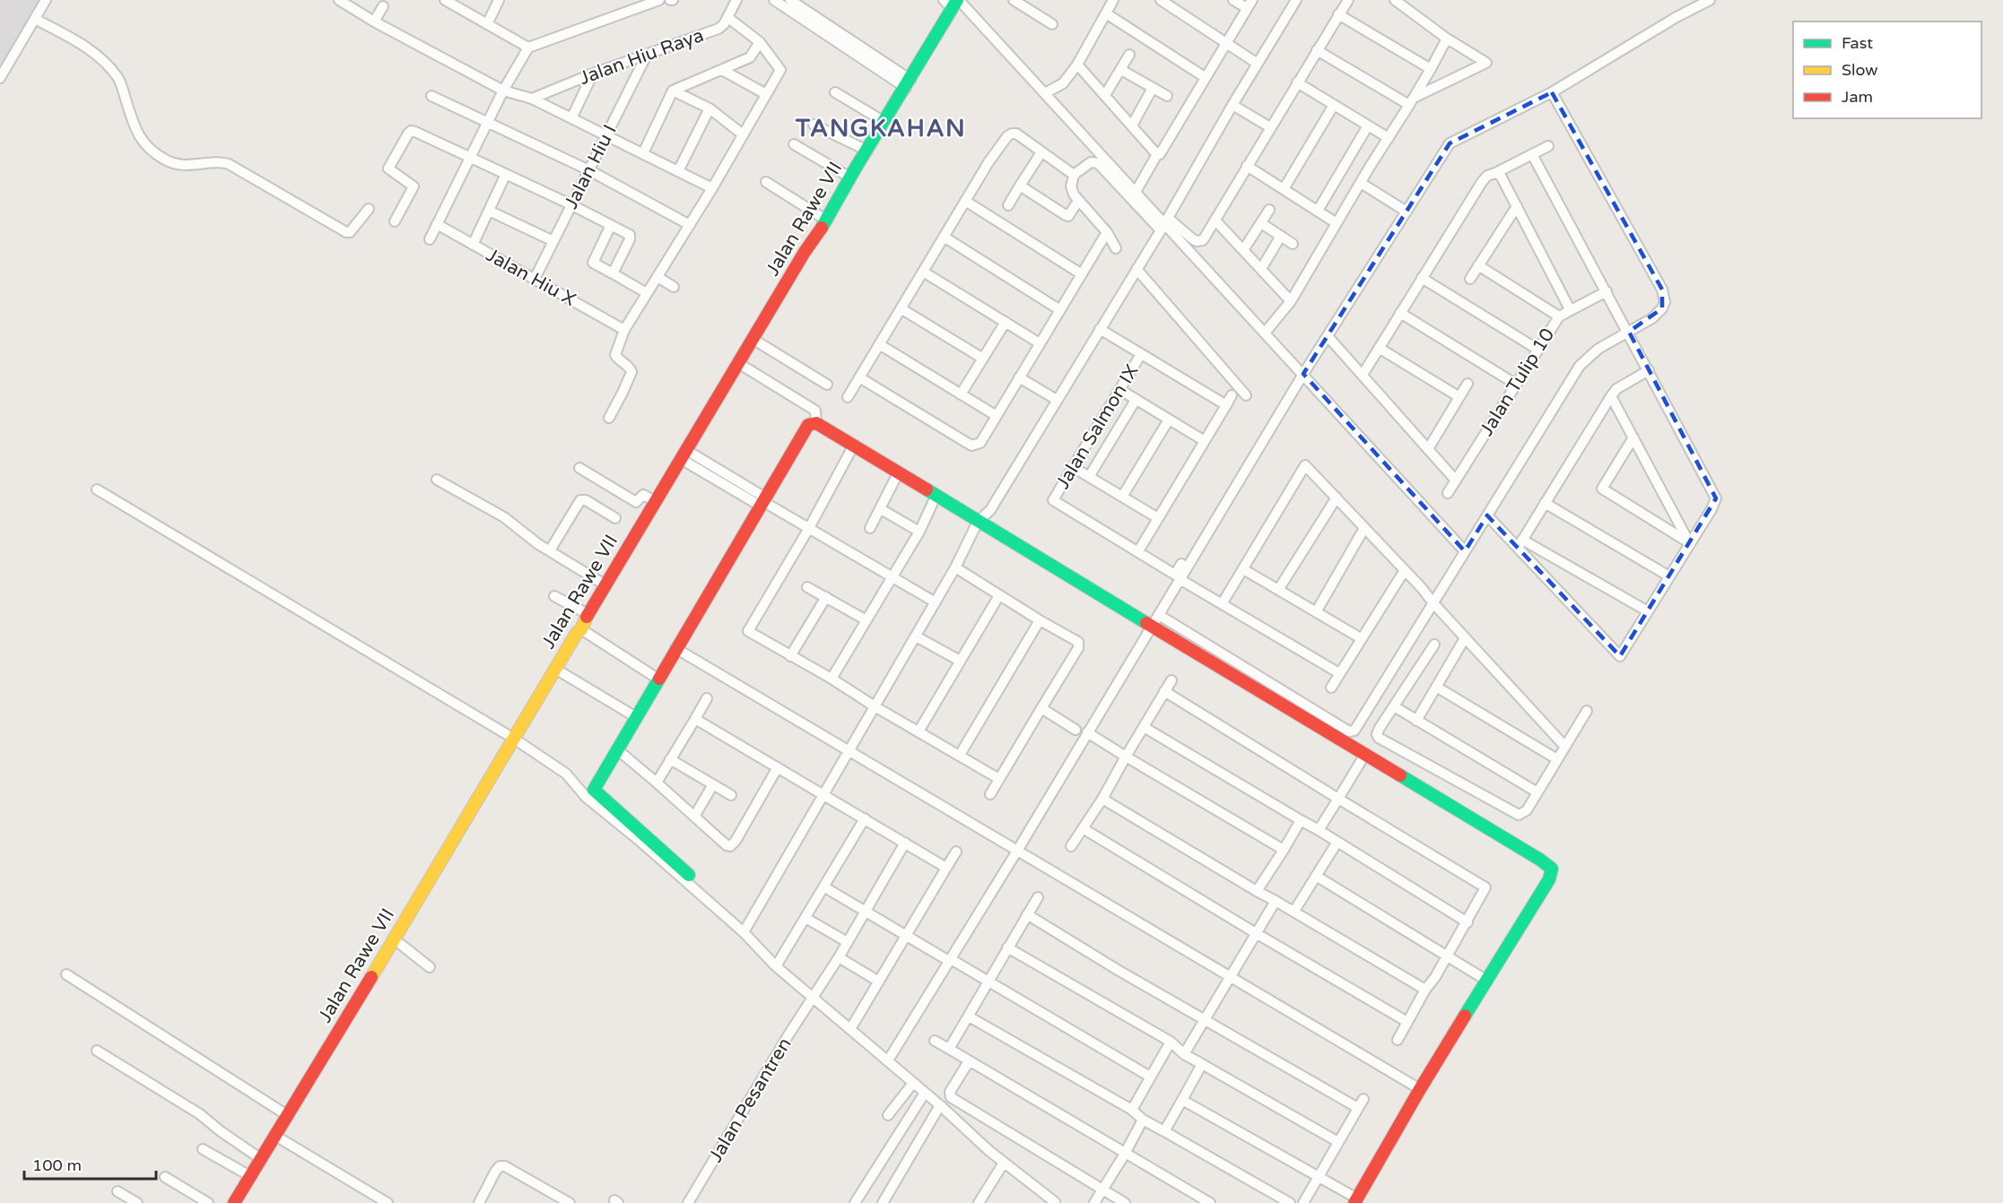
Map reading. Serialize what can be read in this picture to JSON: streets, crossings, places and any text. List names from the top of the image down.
{
  "streets": {
    "street": [
      "Jalan Hiu Raya",
      "Jalan Hiu I",
      "Jalan Rawe VII",
      "Jalan Hiu X",
      "Jalan Tulip 10",
      "Jalan Salmon IX",
      "Jalan Pesantren"
    ]
  },
  "crossings": [
    ["Jalan Hiu Raya", "Jalan Hiu I"],
    ["Jalan Hiu I", "Jalan Hiu X"]
  ],
  "districts": ["TANGKAHAN"],
  "legend": ["Fast", "Slow", "Jam"],
  "scale_bar": "100 m"
}
